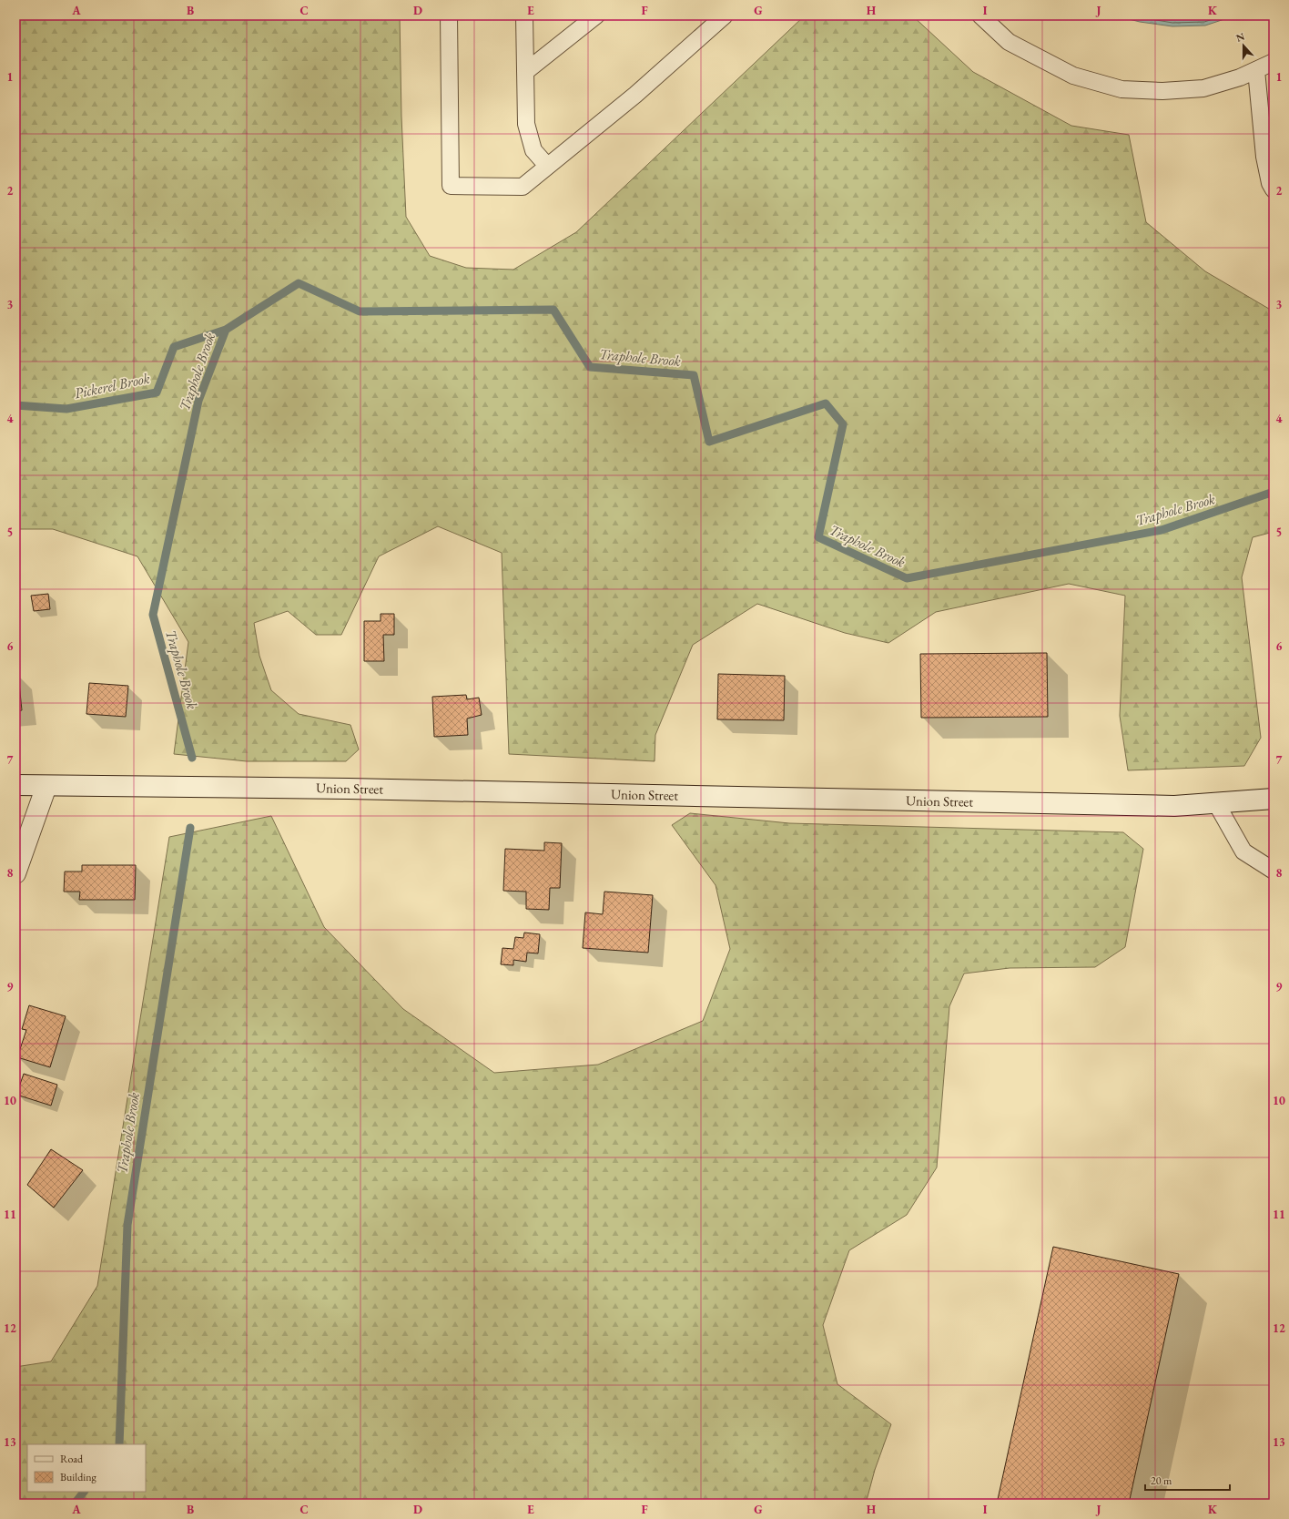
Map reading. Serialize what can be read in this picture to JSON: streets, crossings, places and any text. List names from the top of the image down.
{
  "streets": {
    "main road": ["Union Street"]
  },
  "water": ["Traphole Brook", "Pickerel Brook"],
  "legend": ["Road", "Building"],
  "scale_bar": "20 m",
  "north": "top",
  "grid": {
    "columns": [
      "A",
      "B",
      "C",
      "D",
      "E",
      "F",
      "G",
      "H",
      "I",
      "J",
      "K"
    ],
    "rows": [
      "1",
      "2",
      "3",
      "4",
      "5",
      "6",
      "7",
      "8",
      "9",
      "10",
      "11",
      "12",
      "13"
    ]
  }
}
